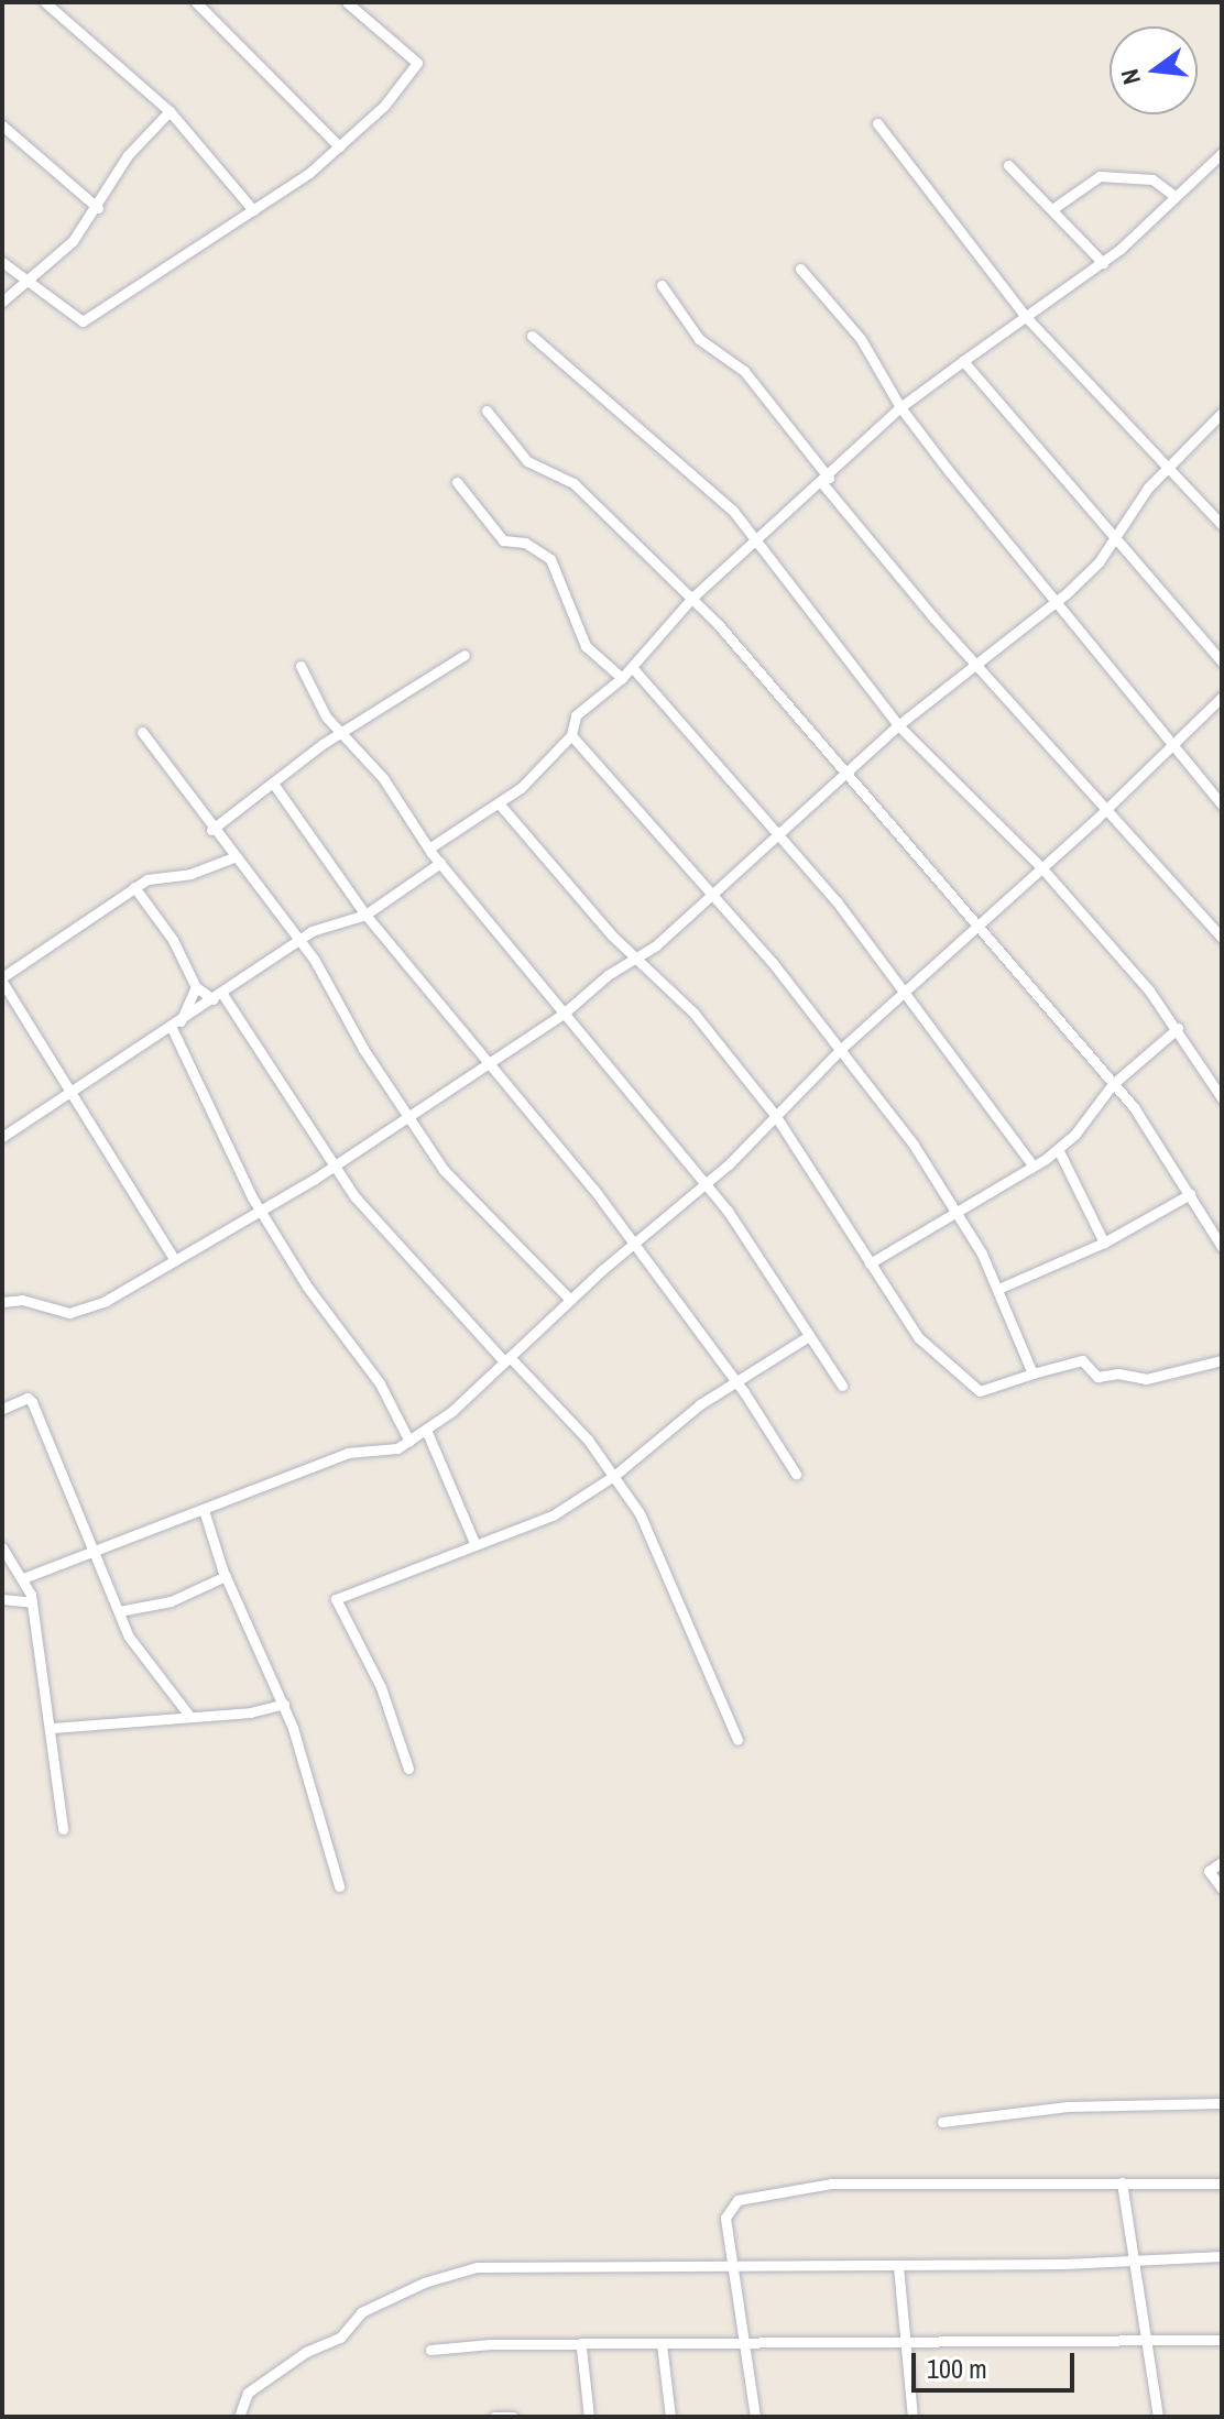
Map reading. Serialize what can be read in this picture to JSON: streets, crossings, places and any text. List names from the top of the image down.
{
  "scale_bar": "100 m",
  "north": "left"
}
